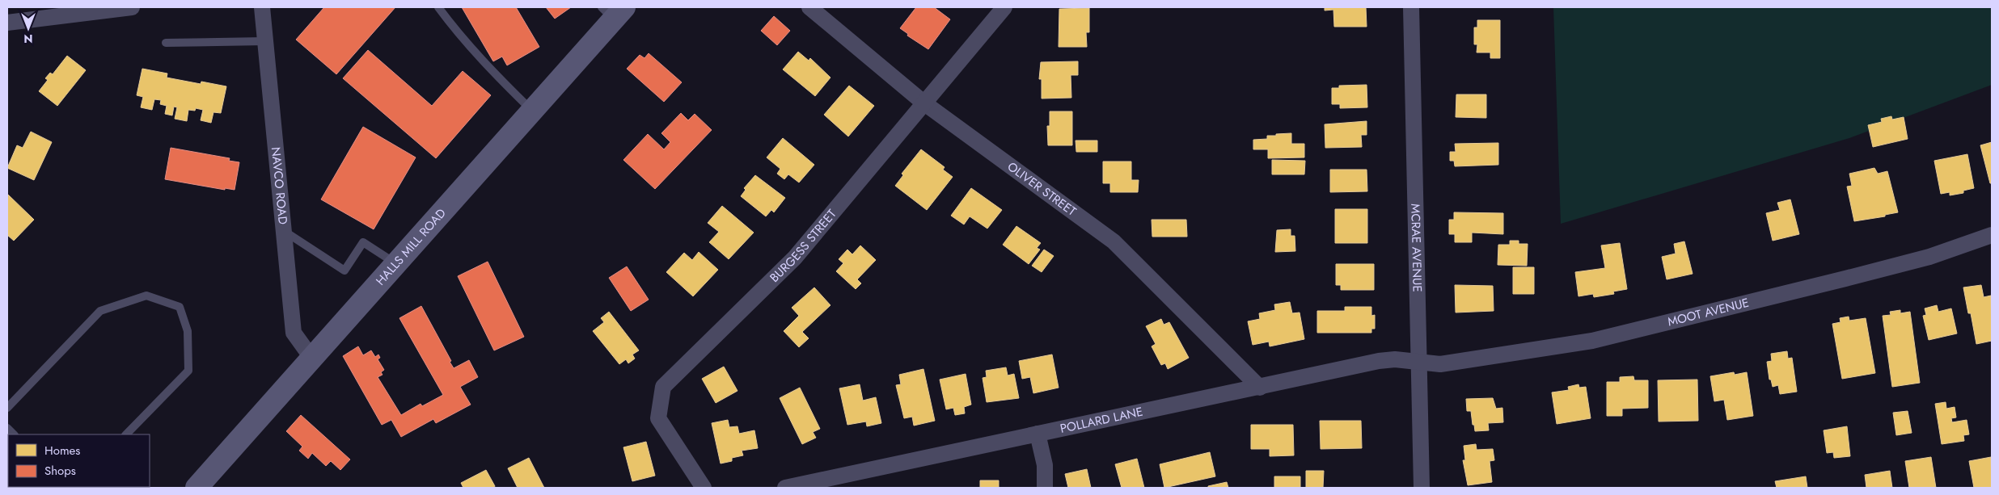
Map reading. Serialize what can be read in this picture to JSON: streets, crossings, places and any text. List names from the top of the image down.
{
  "streets": {
    "street": [
      "NAVCO ROAD",
      "OLIVER STREET",
      "BURGESS STREET",
      "MCRAE AVENUE",
      "HALLS MILL ROAD",
      "MOOT AVENUE",
      "POLLARD LANE"
    ]
  },
  "crossings": [
    ["NAVCO ROAD", "HALLS MILL ROAD"],
    ["OLIVER STREET", "BURGESS STREET"],
    ["OLIVER STREET", "POLLARD LANE"],
    ["MCRAE AVENUE", "MOOT AVENUE"],
    ["MCRAE AVENUE", "POLLARD LANE"],
    ["MOOT AVENUE", "POLLARD LANE"]
  ],
  "legend": ["Homes", "Shops"],
  "north": "bottom"
}
